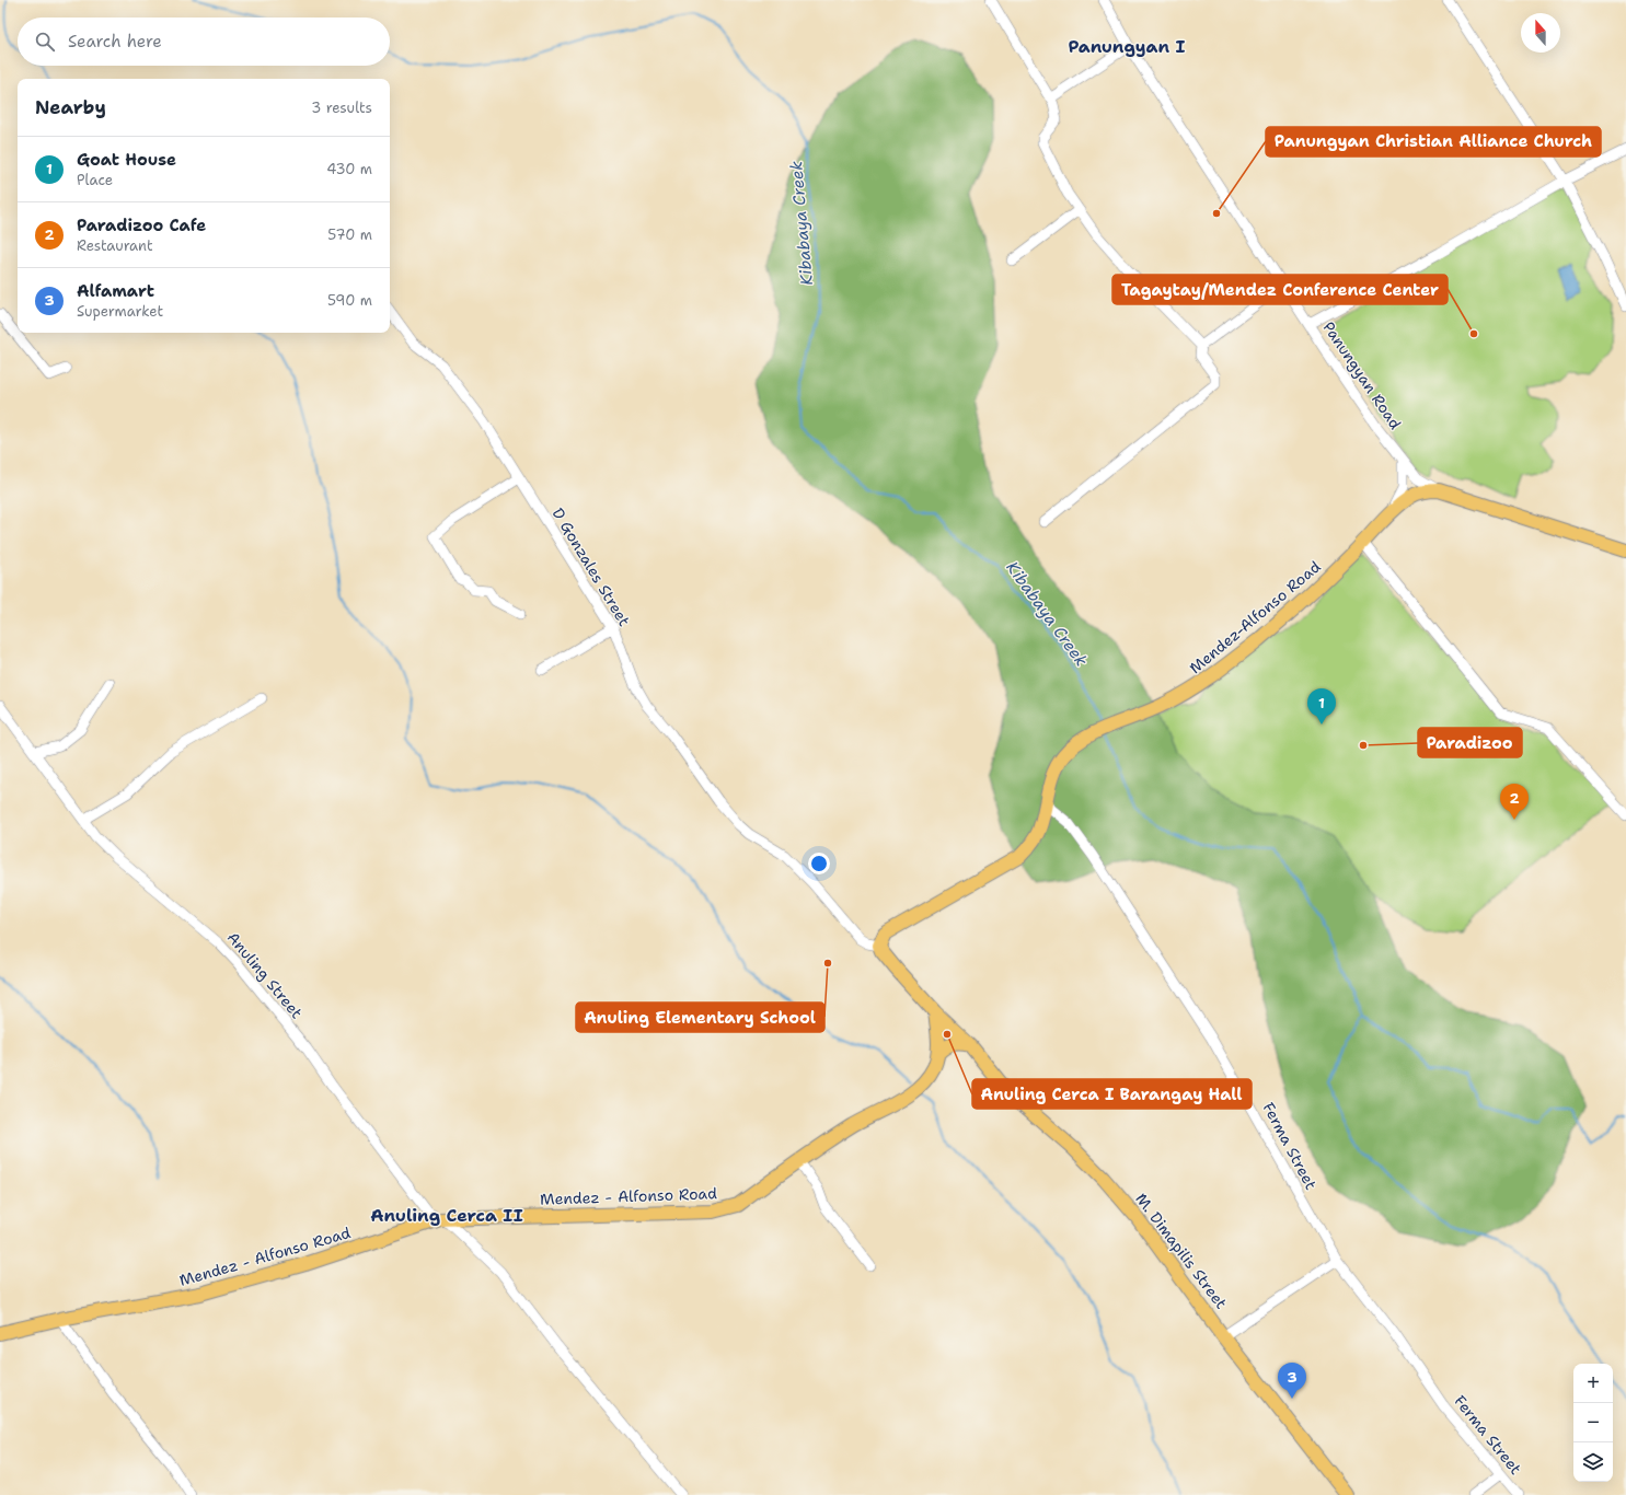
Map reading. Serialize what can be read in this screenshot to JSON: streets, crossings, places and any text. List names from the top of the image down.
{
  "streets": {
    "main road": ["Mendez-Alfonso Road", "Mendez - Alfonso Road", "M. Dimapilis Street"],
    "street": [
      "Panungyan Road",
      "D Gonzales Street",
      "Anuling Street",
      "Ferma Street"
    ]
  },
  "crossings": [
    ["Panungyan Road", "Mendez-Alfonso Road"],
    ["D Gonzales Street", "Mendez-Alfonso Road"],
    ["Mendez-Alfonso Road", "Ferma Street"],
    ["Anuling Street", "Mendez - Alfonso Road"],
    ["Mendez - Alfonso Road", "M. Dimapilis Street"]
  ],
  "districts": ["Panungyan I", "Anuling Cerca II"],
  "water": ["Kibabaya Creek"],
  "places": [
    "Panungyan Christian Alliance Church",
    "Tagaytay/Mendez Conference Center",
    "Paradizoo",
    "Anuling Elementary School",
    "Anuling Cerca I Barangay Hall"
  ],
  "north": "top",
  "page": {
    "search": "Search here",
    "heading": ["Nearby", "3 results"],
    "list": [
      {
        "mark": "1",
        "name": "Goat House",
        "note": "Place",
        "value": "430 m"
      },
      {
        "mark": "2",
        "name": "Paradizoo Cafe",
        "note": "Restaurant",
        "value": "570 m"
      },
      {
        "mark": "3",
        "name": "Alfamart",
        "note": "Supermarket",
        "value": "590 m"
      }
    ],
    "pins": ["1", "2", "3"],
    "map_buttons": ["+", "−"]
  }
}
